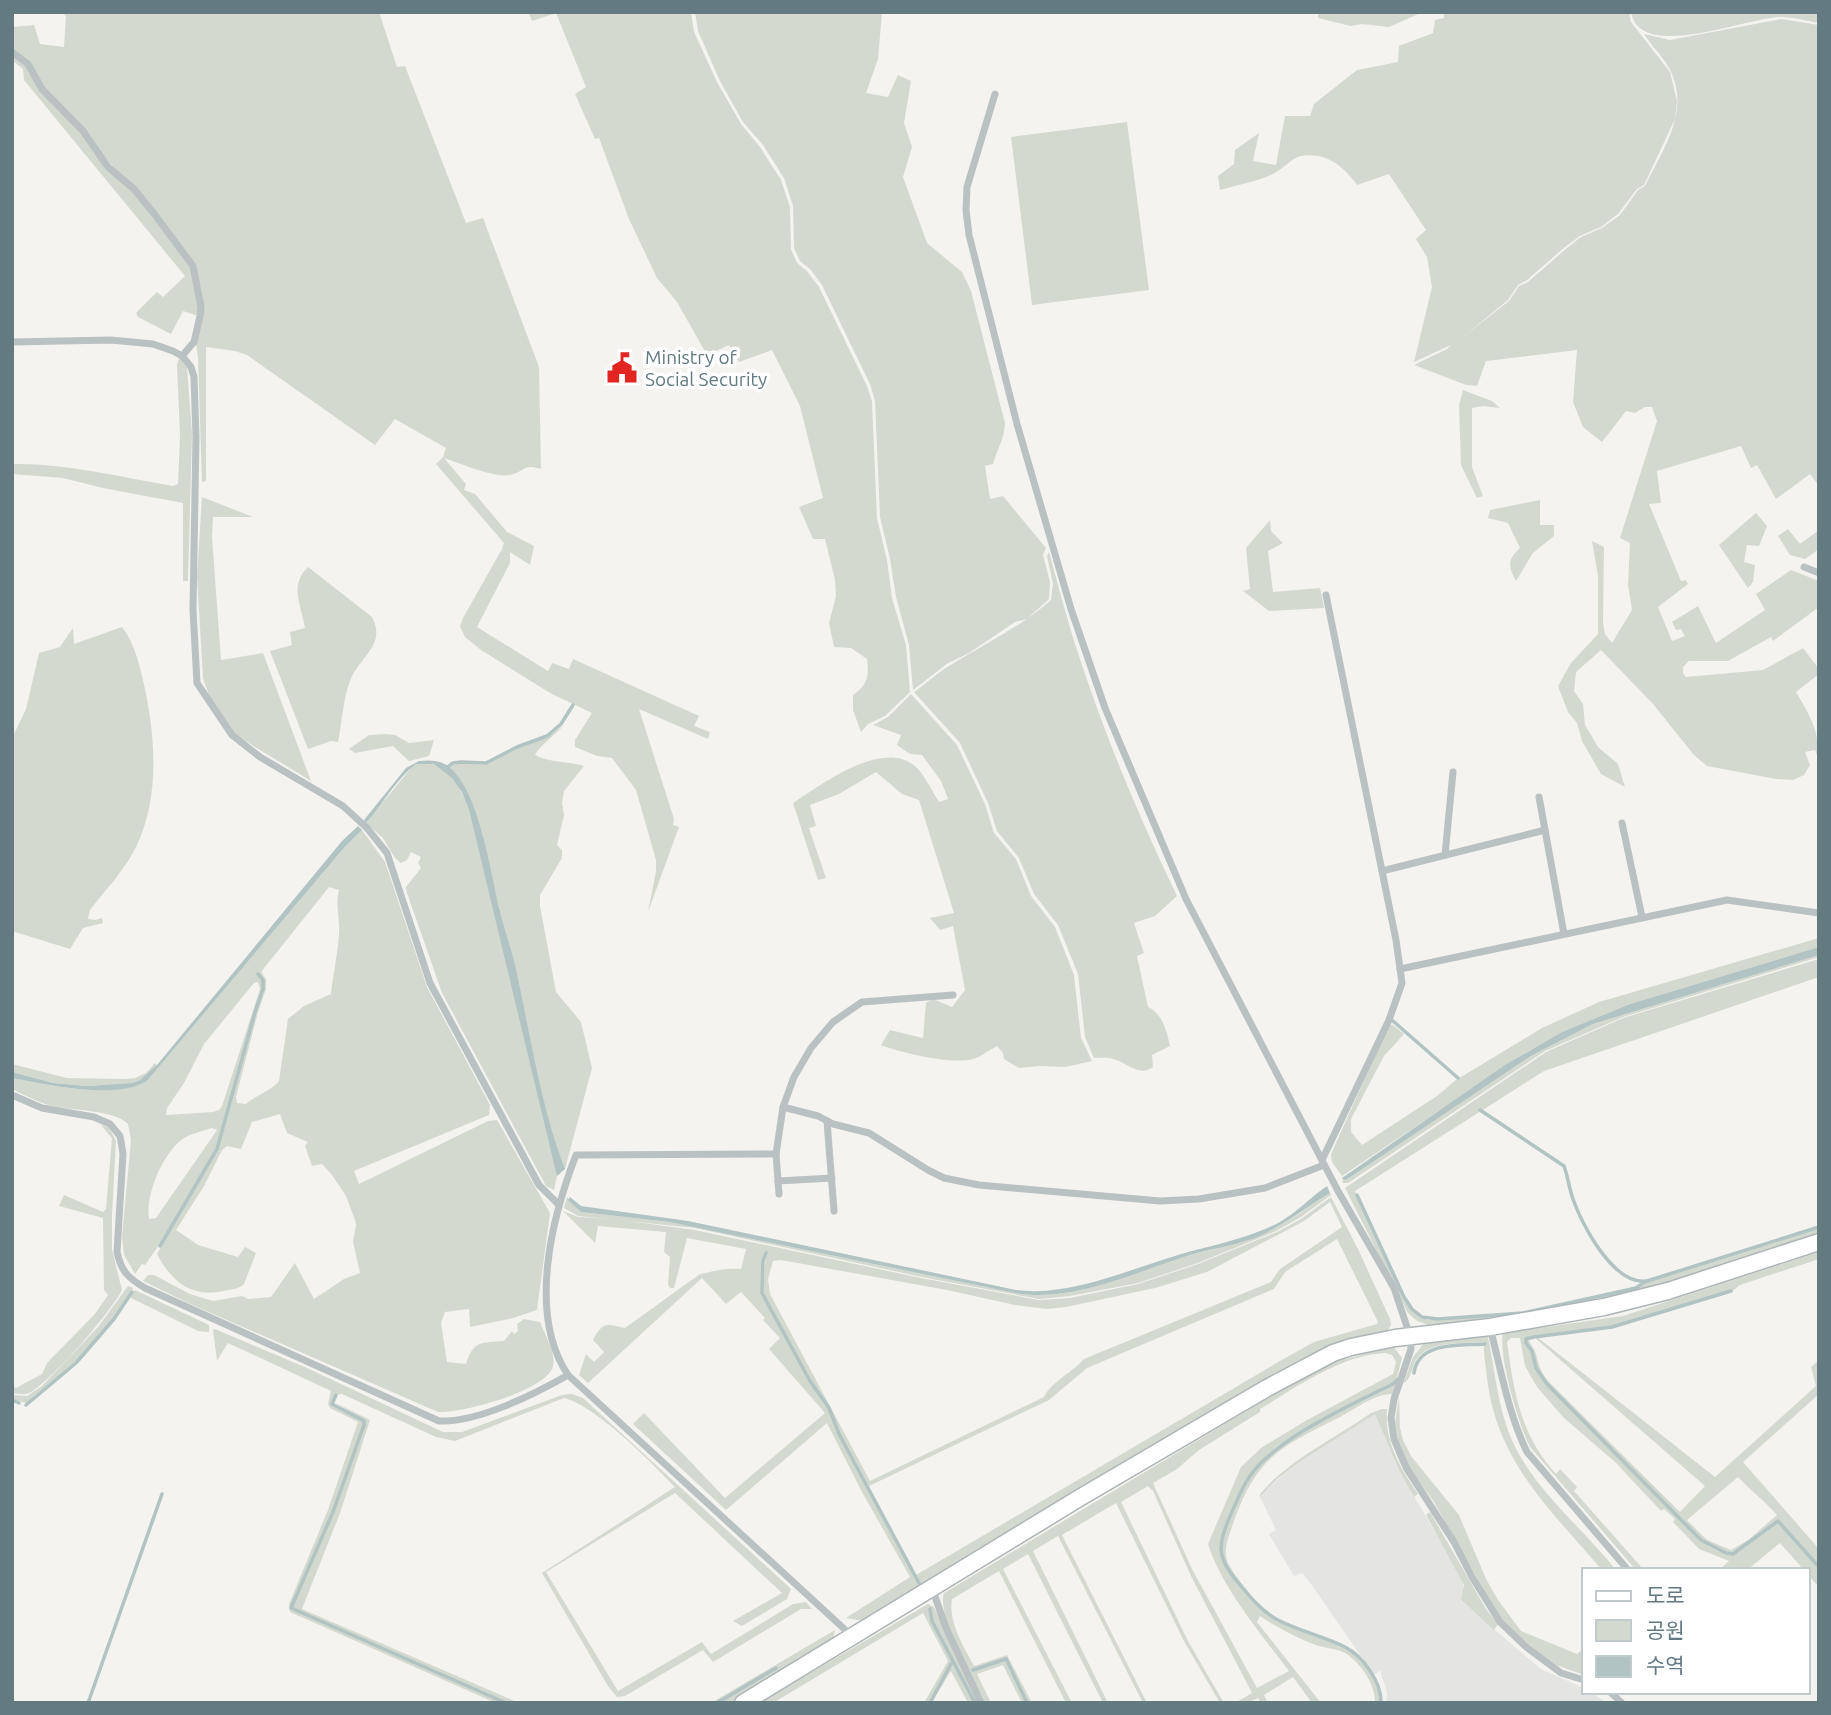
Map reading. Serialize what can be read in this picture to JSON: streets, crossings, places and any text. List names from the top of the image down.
{
  "places": {
    "public building": ["Ministry of Social Security"]
  },
  "legend": ["도로", "공원", "수역"]
}
